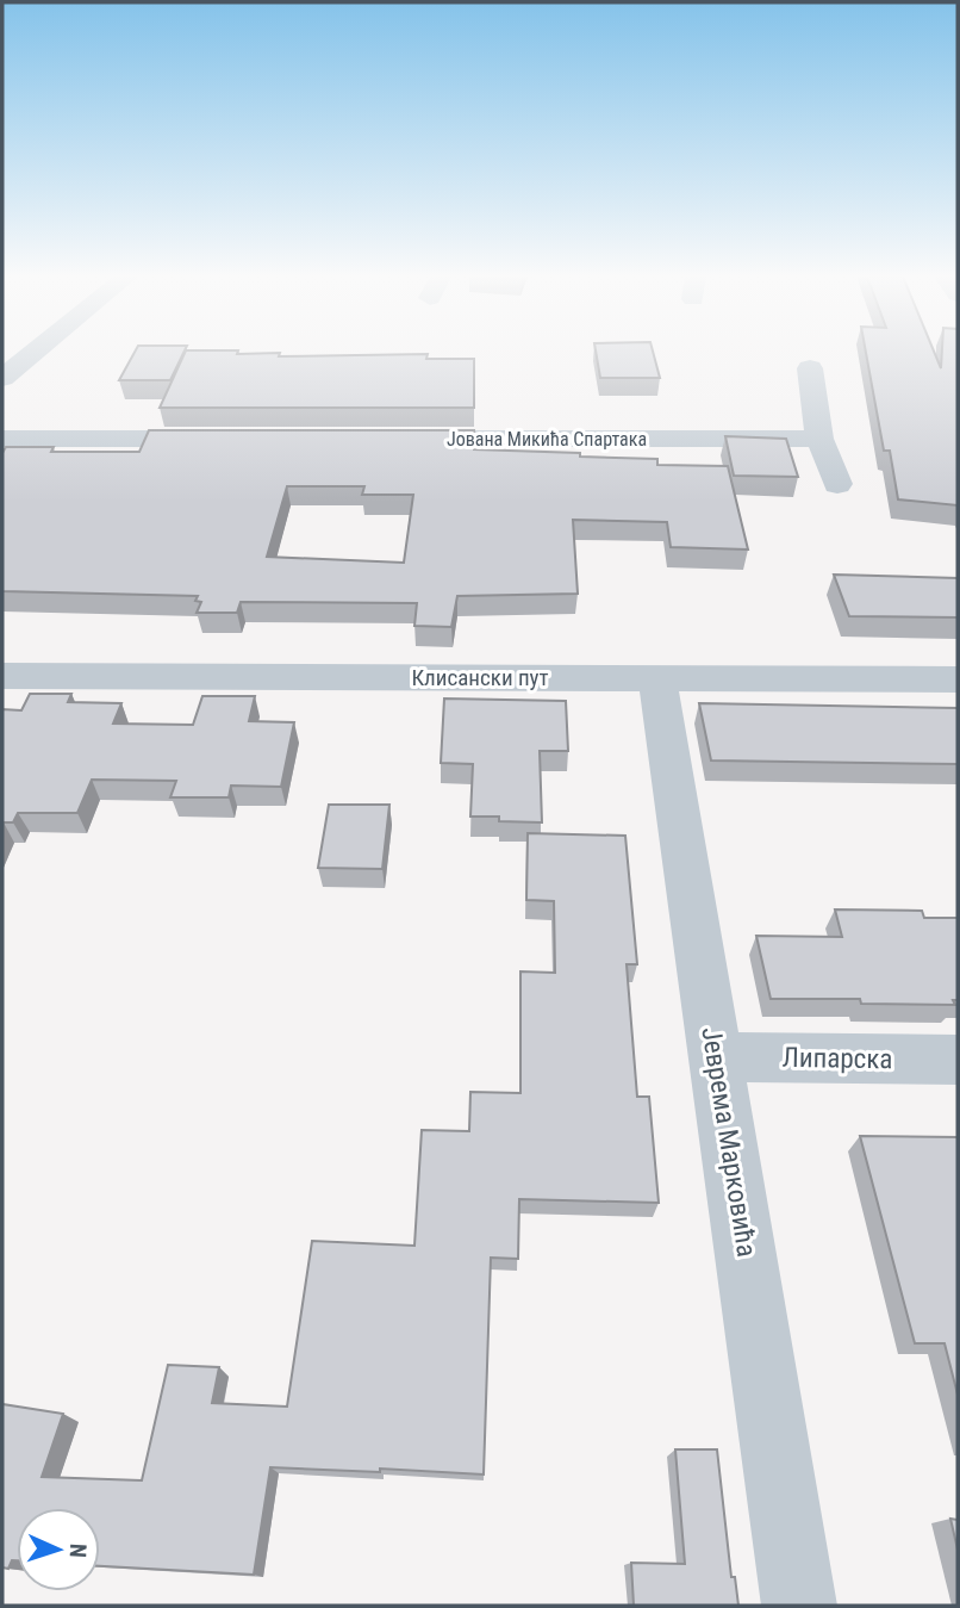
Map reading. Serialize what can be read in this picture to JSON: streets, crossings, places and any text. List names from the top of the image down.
{
  "streets": {
    "street": [
      "Јована Микића Спартака",
      "Клисански пут",
      "Липарска",
      "Јеврема Марковића"
    ]
  },
  "crossings": [
    ["Клисански пут", "Јеврема Марковића"],
    ["Липарска", "Јеврема Марковића"]
  ],
  "north": "right"
}
